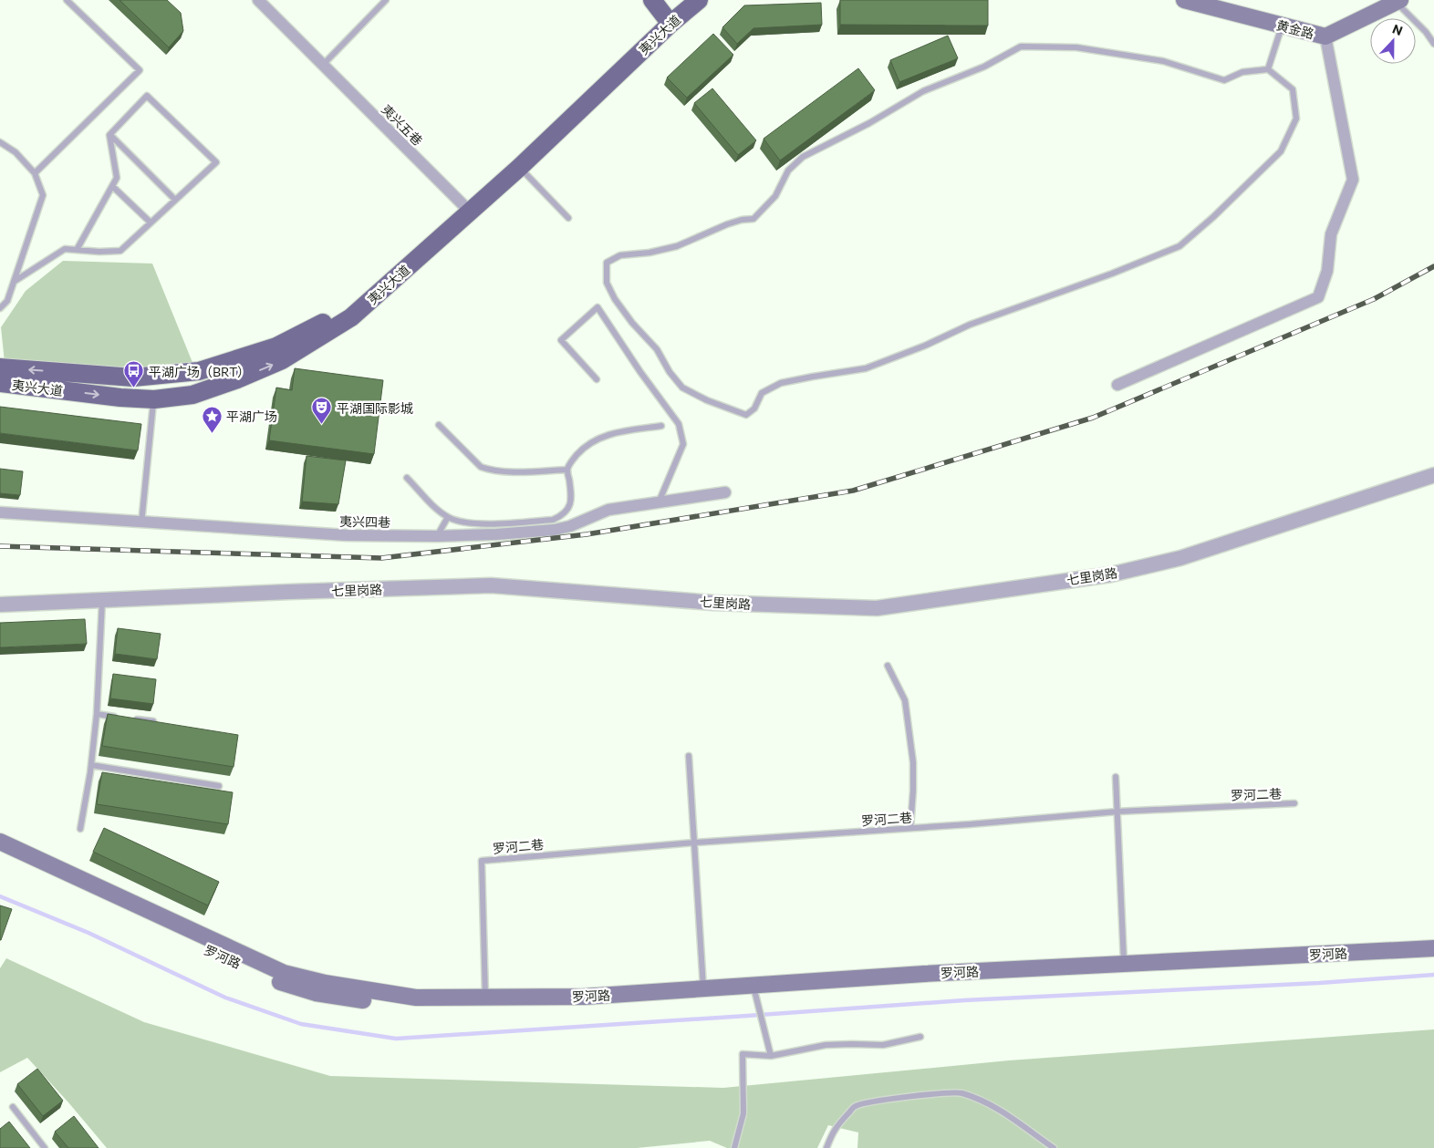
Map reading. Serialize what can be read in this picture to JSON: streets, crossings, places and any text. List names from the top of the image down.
{
  "streets": {
    "main road": ["黄金路", "夷兴大道", "罗河路"],
    "street": ["夷兴五巷", "夷兴四巷", "七里岗路"],
    "lane": ["罗河二巷"]
  },
  "crossings": [
    ["夷兴大道", "夷兴五巷"],
    ["罗河二巷", "罗河路"]
  ],
  "places": {
    "bus stop": ["平湖广场（BRT）"],
    "theatre": ["平湖国际影城"],
    "place": ["平湖广场"]
  },
  "north": "top"
}
